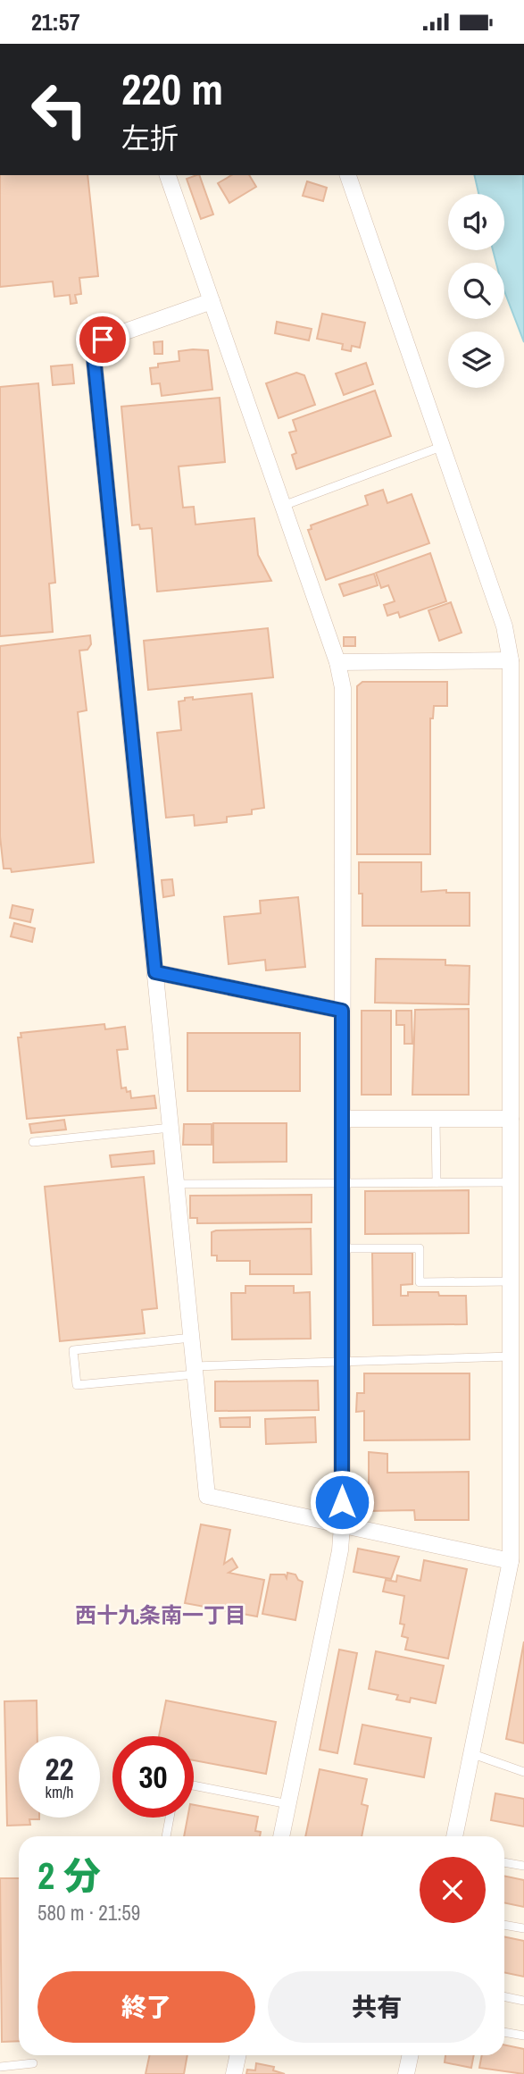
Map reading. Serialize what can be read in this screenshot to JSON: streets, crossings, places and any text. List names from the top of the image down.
{
  "districts": ["西十九条南一丁目"],
  "page": {
    "status": "21:57",
    "turn": ["220 m", "左折"],
    "speed": "22 km/h",
    "limit": "30",
    "heading": ["2 分", "580 m · 21:59"],
    "buttons": ["終了", "共有"]
  }
}
